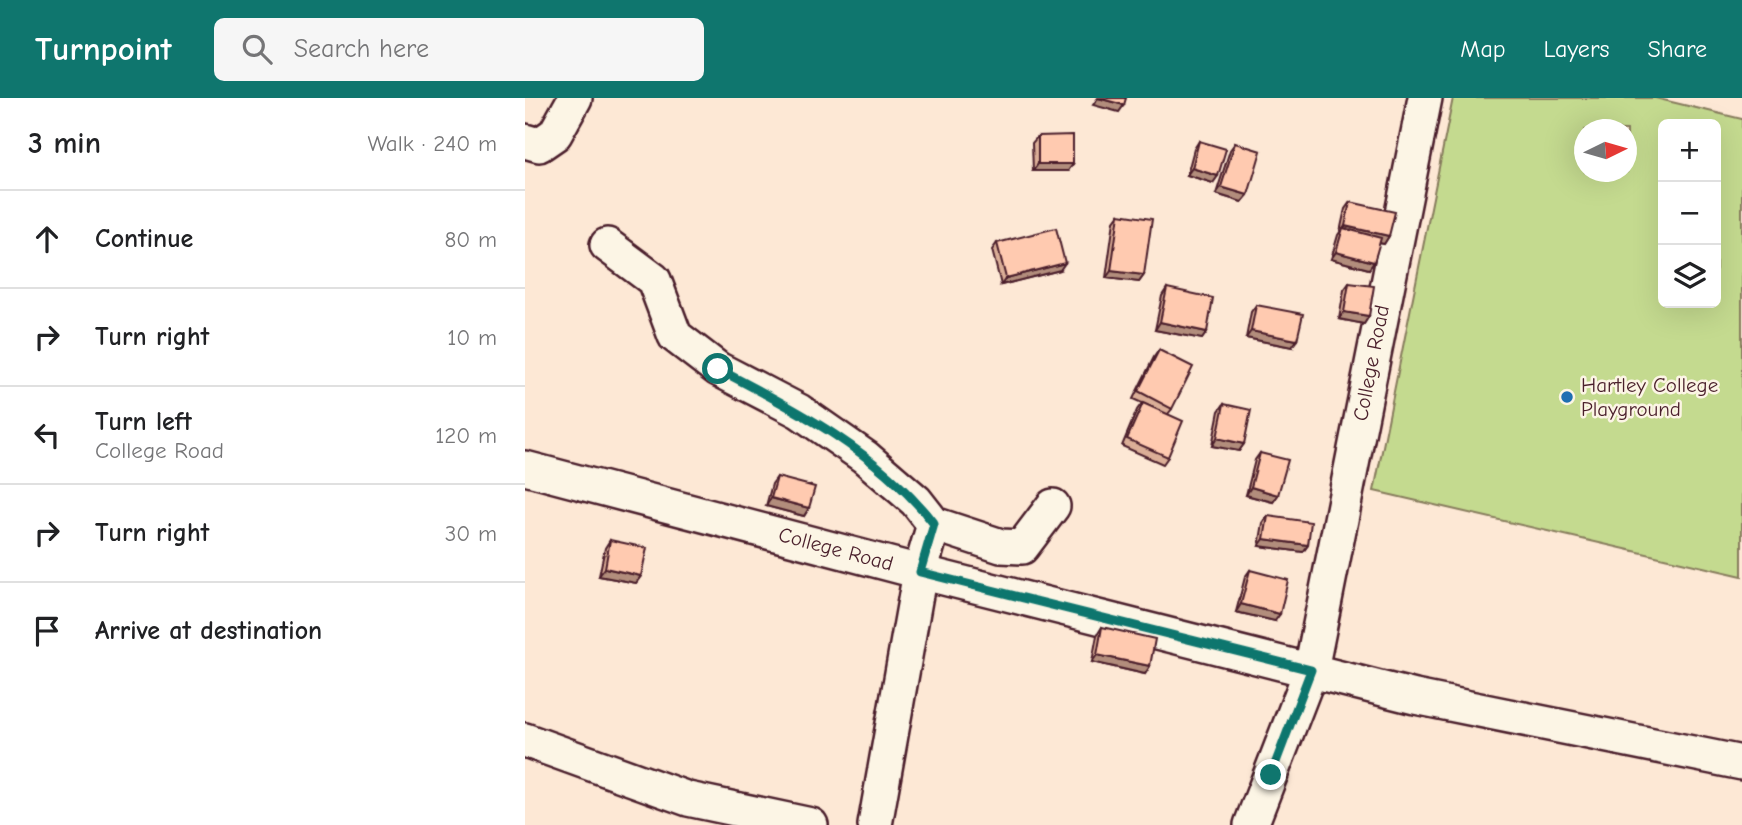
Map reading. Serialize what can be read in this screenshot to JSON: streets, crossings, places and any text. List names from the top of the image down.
{
  "streets": {
    "street": ["College Road"]
  },
  "places": ["Hartley College Playground"],
  "north": "right",
  "page": {
    "header": "Turnpoint",
    "search": "Search here",
    "nav": ["Map", "Layers", "Share"],
    "heading": ["3 min", "Walk · 240 m"],
    "map_buttons": ["+", "−"],
    "list": [
      ["Continue", "80 m"],
      ["Turn right", "10 m"],
      ["Turn left", "College Road", "120 m"],
      ["Turn right", "30 m"],
      "Arrive at destination"
    ]
  }
}
